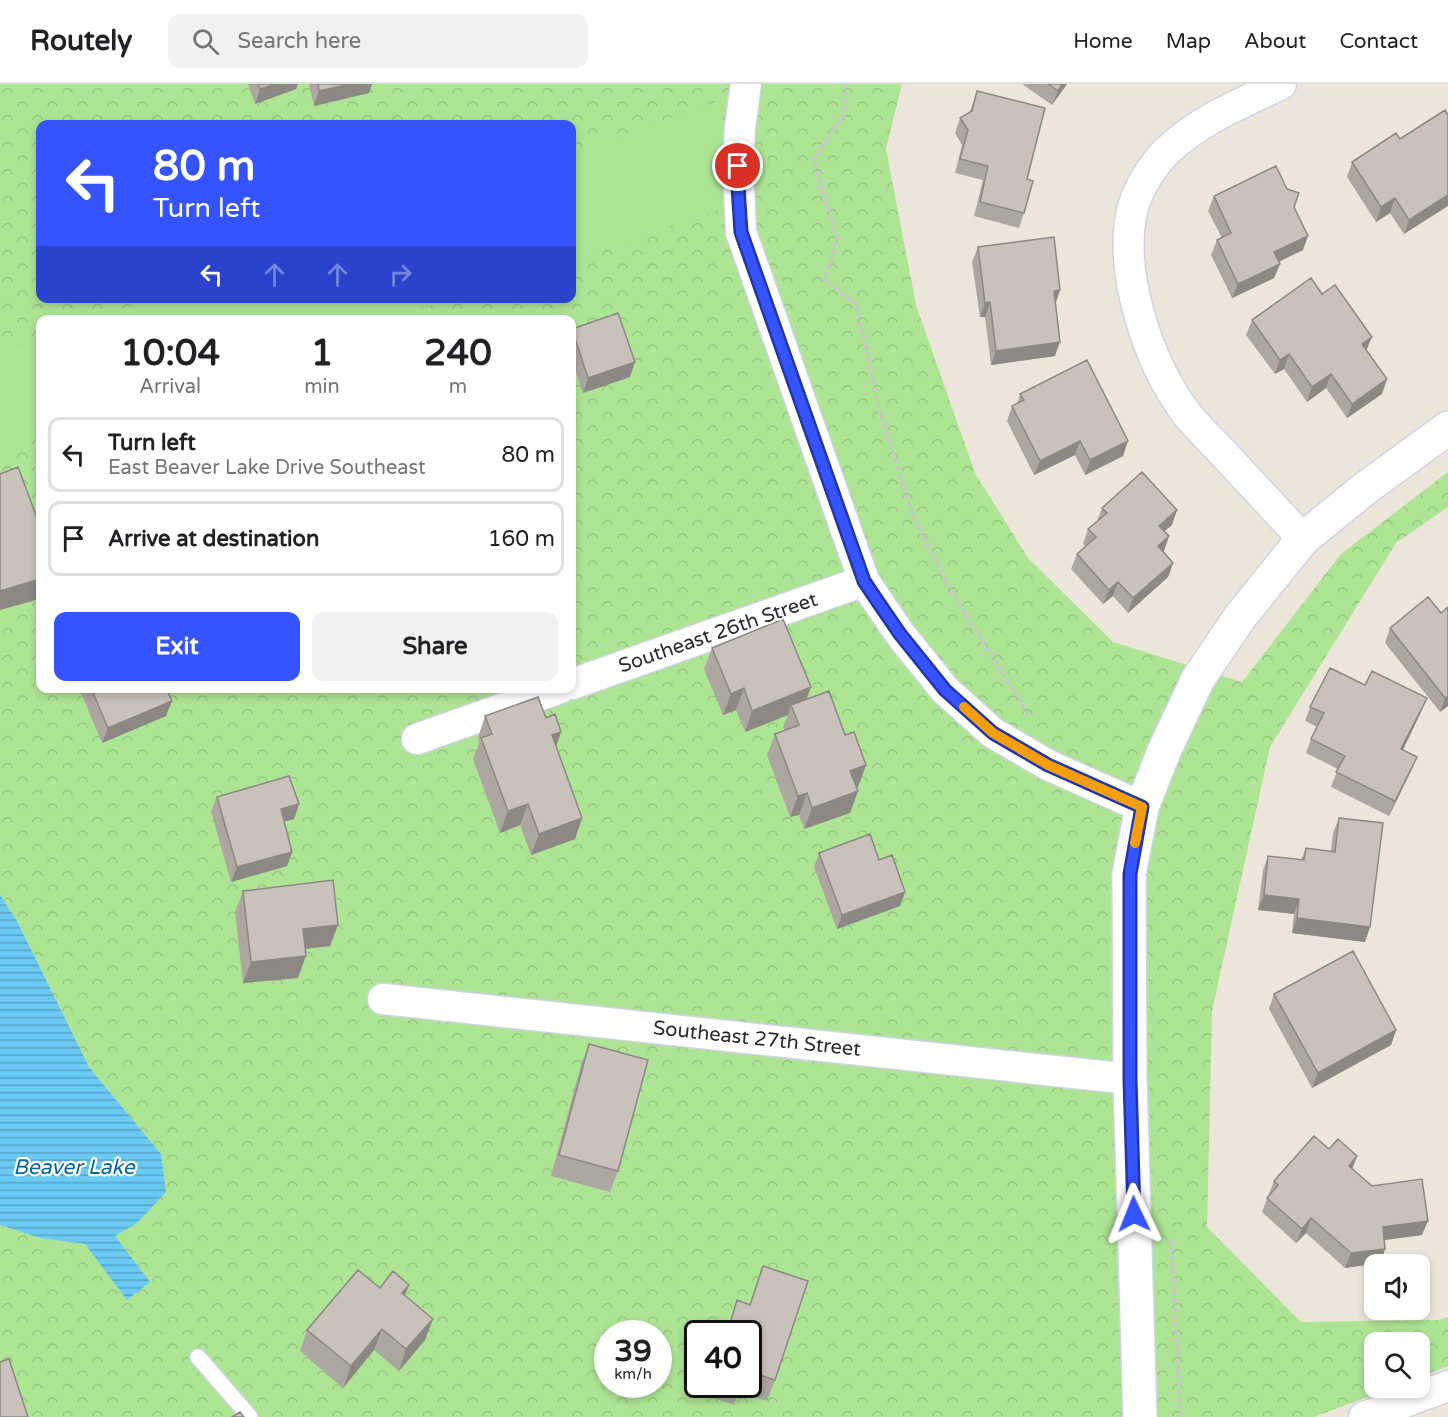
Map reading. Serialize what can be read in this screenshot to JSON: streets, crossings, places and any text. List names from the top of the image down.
{
  "streets": {
    "street": ["Southeast 26th Street", "Southeast 27th Street"]
  },
  "water": ["Beaver Lake"],
  "page": {
    "header": "Routely",
    "search": "Search here",
    "nav": [
      "Home",
      "Map",
      "About",
      "Contact"
    ],
    "turn": ["80 m", "Turn left"],
    "eta": [
      "10:04",
      "Arrival",
      "1",
      "min",
      "240",
      "m"
    ],
    "list": [
      {
        "name": "Turn left",
        "note": "East Beaver Lake Drive Southeast",
        "value": "80 m"
      },
      {
        "name": "Arrive at destination",
        "value": "160 m"
      }
    ],
    "buttons": ["Exit", "Share"],
    "speed": "39 km/h",
    "limit": "40"
  }
}
